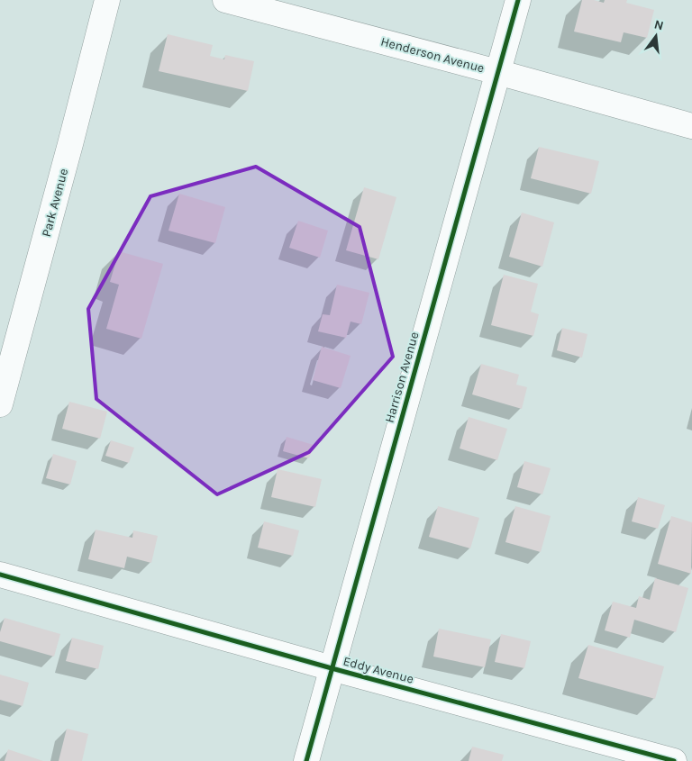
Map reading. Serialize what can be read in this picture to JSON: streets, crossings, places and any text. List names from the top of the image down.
{
  "streets": {
    "street": [
      "Henderson Avenue",
      "Park Avenue",
      "Harrison Avenue",
      "Eddy Avenue"
    ]
  },
  "crossings": [
    ["Henderson Avenue", "Harrison Avenue"],
    ["Harrison Avenue", "Eddy Avenue"]
  ],
  "north": "top"
}
